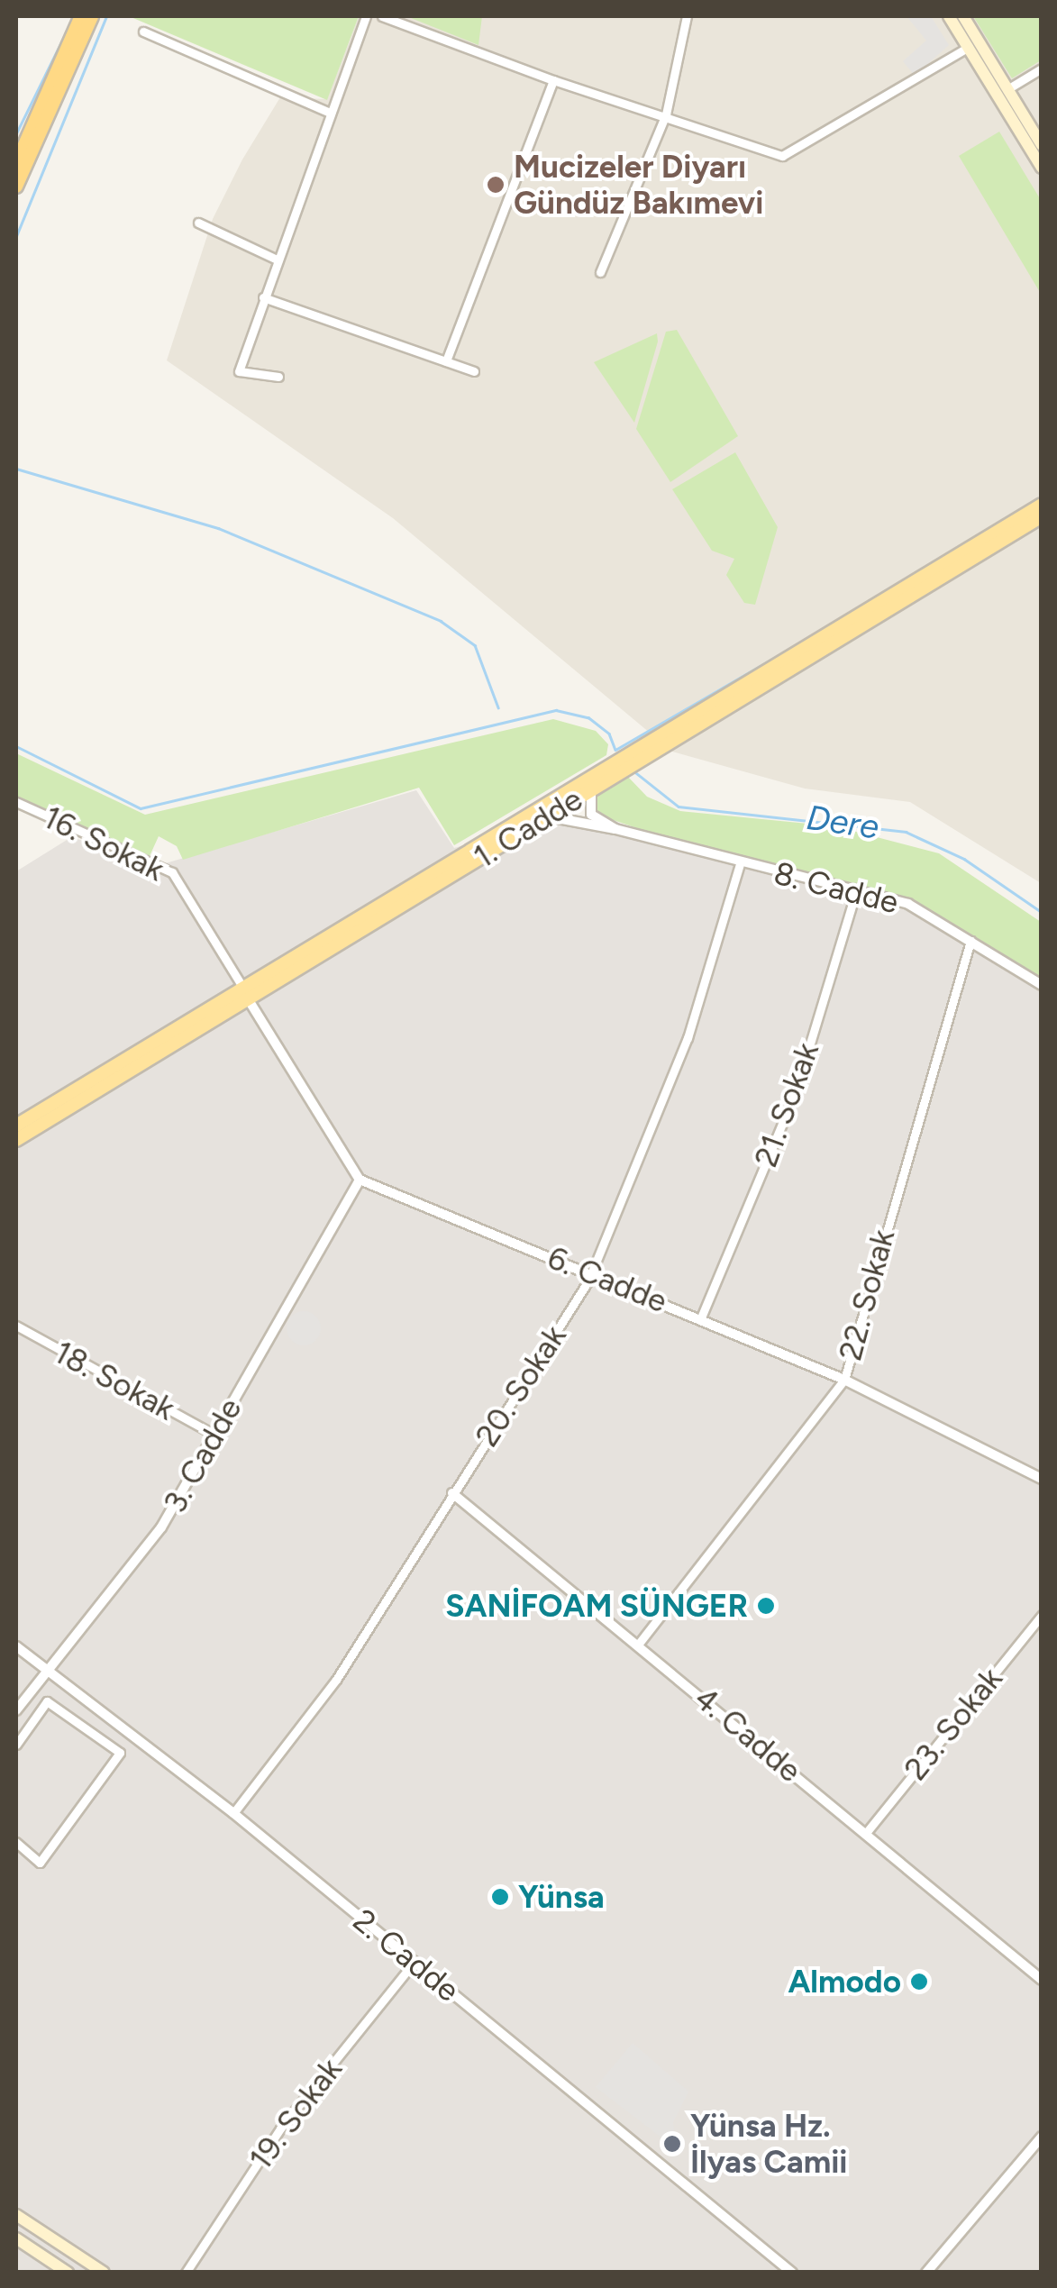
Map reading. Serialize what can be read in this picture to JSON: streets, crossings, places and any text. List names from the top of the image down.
{
  "streets": {
    "main road": ["1. Cadde"],
    "street": [
      "16. Sokak",
      "8. Cadde",
      "21. Sokak",
      "6. Cadde",
      "22. Sokak",
      "18. Sokak",
      "20. Sokak",
      "3. Cadde",
      "23. Sokak",
      "4. Cadde",
      "2. Cadde",
      "19. Sokak"
    ]
  },
  "crossings": [
    ["1. Cadde", "16. Sokak"],
    ["1. Cadde", "8. Cadde"],
    ["8. Cadde", "21. Sokak"],
    ["8. Cadde", "22. Sokak"],
    ["8. Cadde", "20. Sokak"],
    ["21. Sokak", "6. Cadde"],
    ["6. Cadde", "22. Sokak"],
    ["6. Cadde", "20. Sokak"],
    ["6. Cadde", "3. Cadde"],
    ["22. Sokak", "4. Cadde"],
    ["18. Sokak", "3. Cadde"],
    ["20. Sokak", "4. Cadde"],
    ["20. Sokak", "2. Cadde"],
    ["3. Cadde", "2. Cadde"],
    ["23. Sokak", "4. Cadde"],
    ["2. Cadde", "19. Sokak"]
  ],
  "water": ["Dere"],
  "places": [
    "Mucizeler Diyarı Gündüz Bakımevi",
    "SANİFOAM SÜNGER",
    "Yünsa",
    "Almodo",
    "Yünsa Hz. İlyas Camii"
  ]
}
